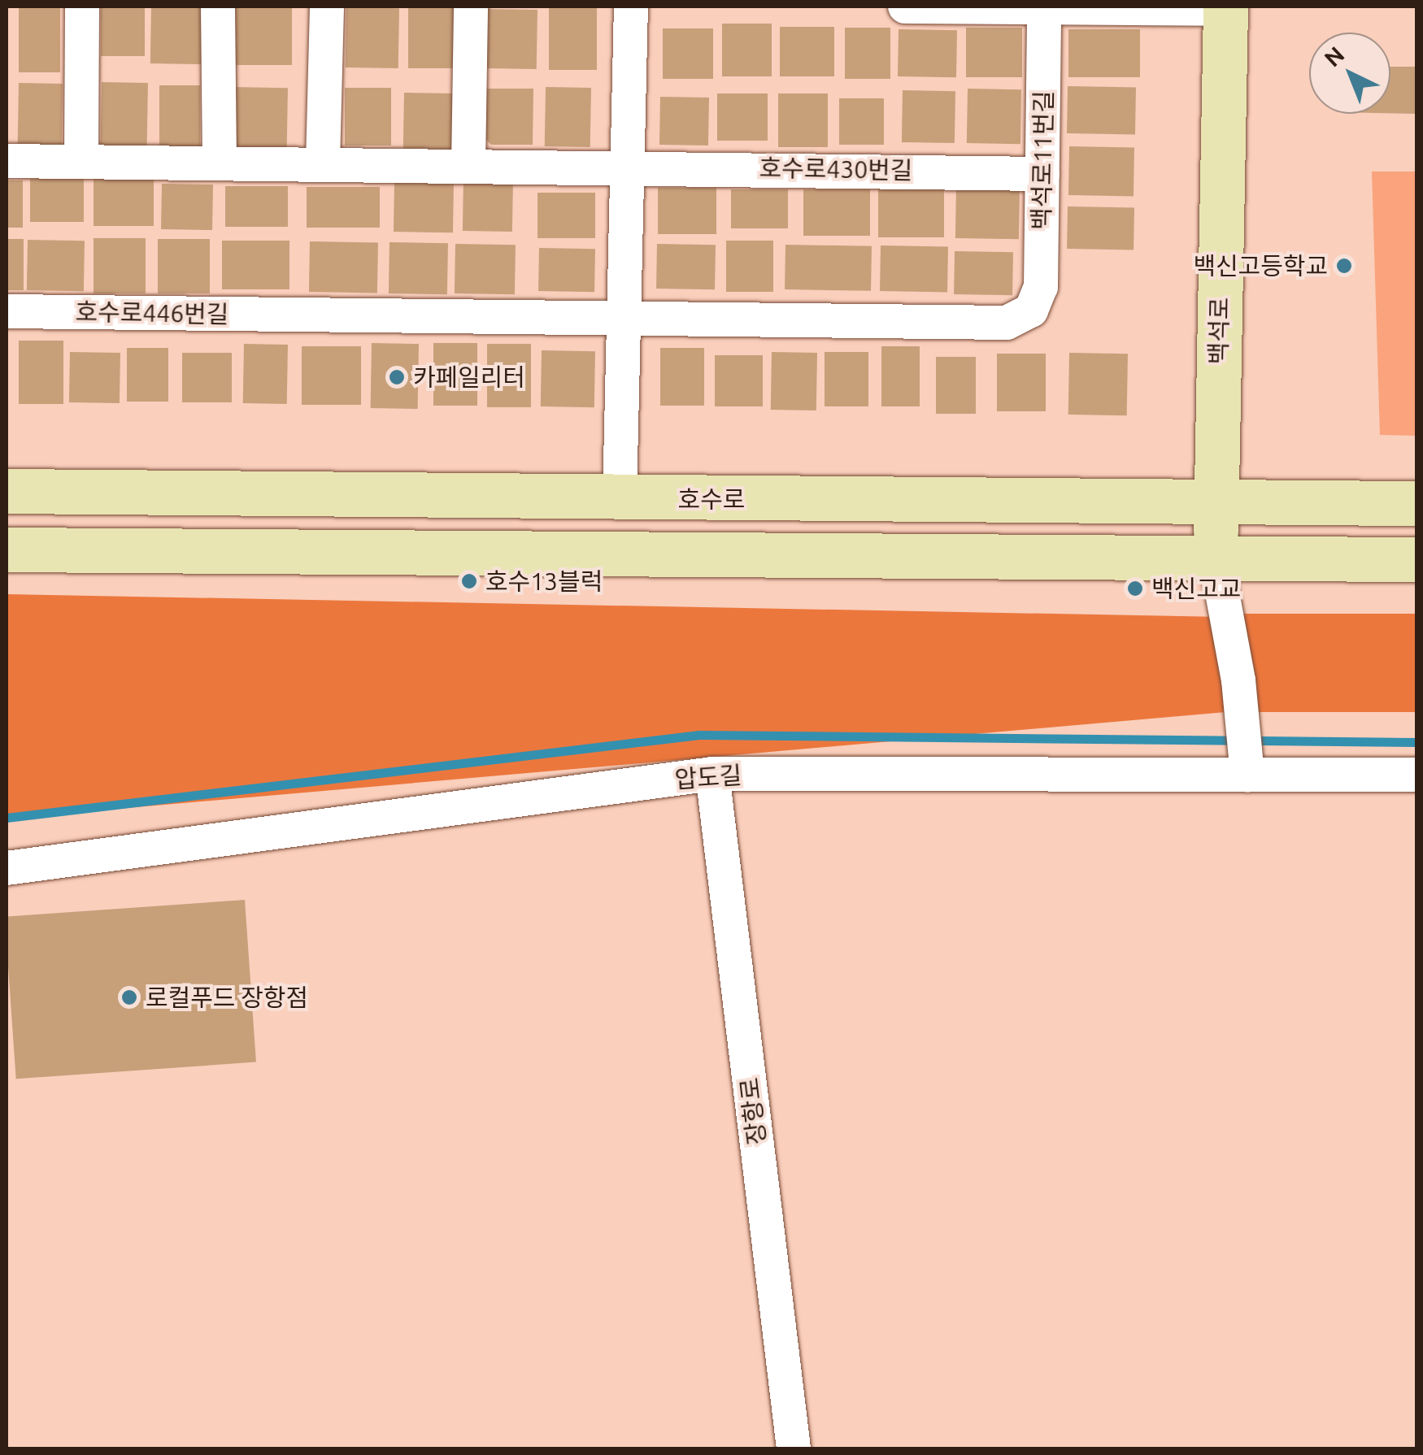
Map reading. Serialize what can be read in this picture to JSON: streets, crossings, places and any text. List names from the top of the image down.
{
  "streets": {
    "main road": ["백석로", "호수로"],
    "street": [
      "백석로11번길",
      "호수로430번길",
      "호수로446번길",
      "압도길",
      "장항로"
    ]
  },
  "crossings": [
    ["백석로11번길", "호수로430번길"],
    ["백석로11번길", "호수로446번길"],
    ["백석로", "호수로"],
    ["압도길", "장항로"]
  ],
  "places": [
    "백신고등학교",
    "카페일리터",
    "호수13블럭",
    "백신고교",
    "로컬푸드 장항점"
  ],
  "north": "top left"
}
